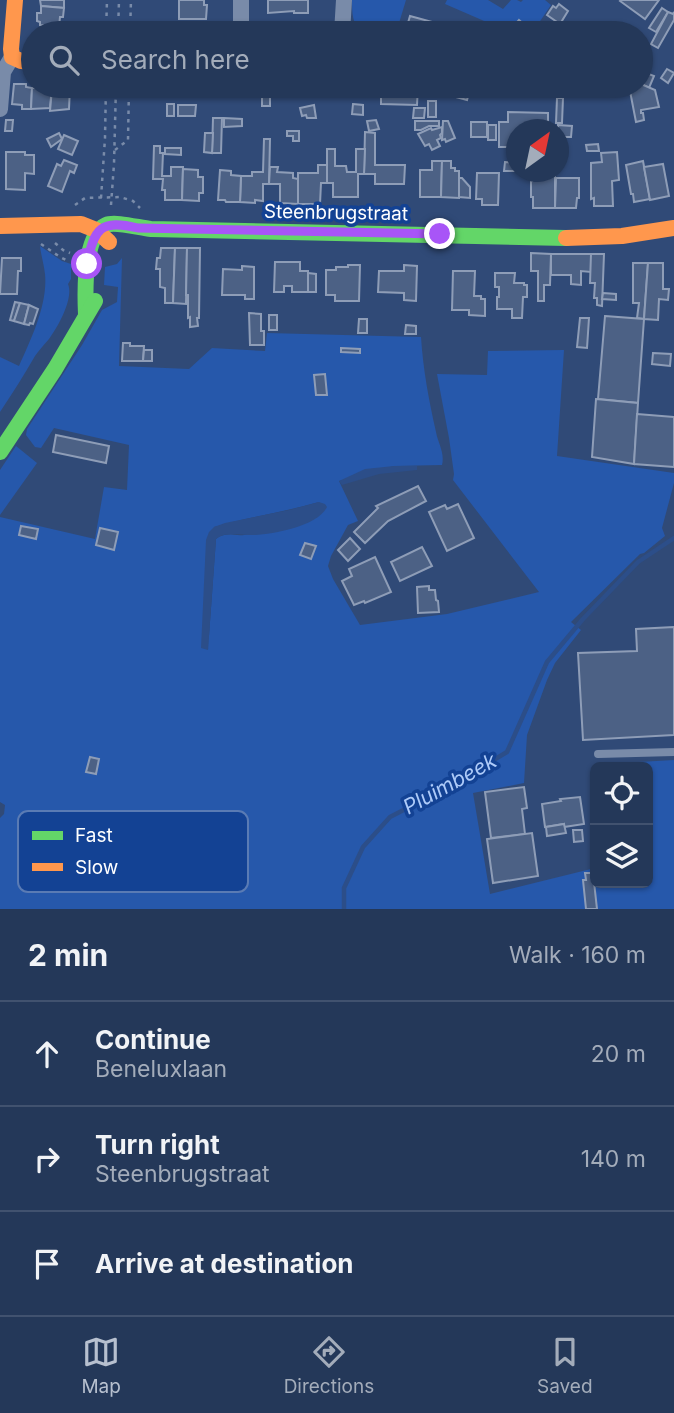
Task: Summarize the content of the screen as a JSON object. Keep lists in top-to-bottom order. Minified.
{"streets":{"street":["Steenbrugstraat"]},"water":["Pluimbeek"],"legend":["Fast","Slow"],"north":"top right","page":{"search":"Search here","heading":["2 min","Walk · 160 m"],"list":[["Continue","Beneluxlaan","20 m"],["Turn right","Steenbrugstraat","140 m"],"Arrive at destination"],"nav":["Map","Directions","Saved"]}}
